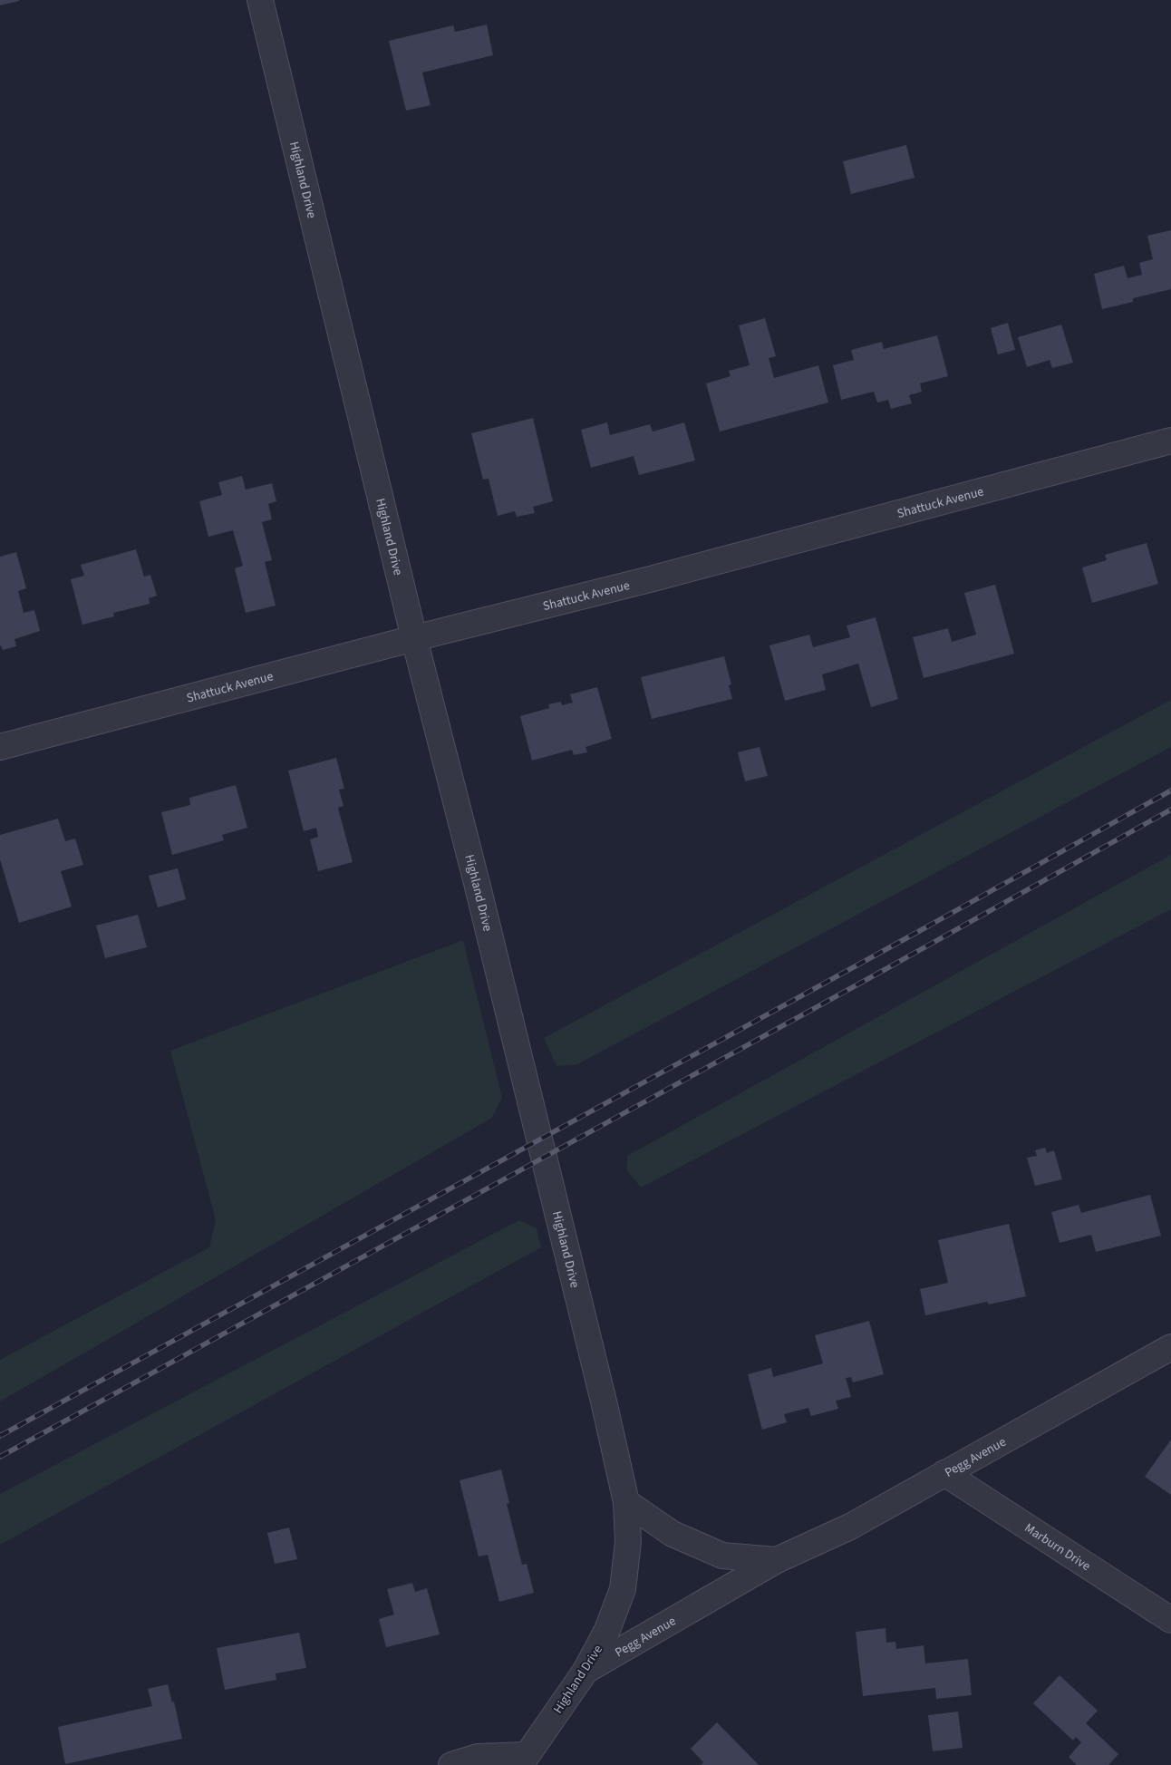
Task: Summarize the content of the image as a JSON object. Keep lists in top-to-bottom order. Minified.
{"streets":{"street":["Highland Drive","Shattuck Avenue","Pegg Avenue","Marburn Drive"]},"crossings":[["Highland Drive","Shattuck Avenue"],["Highland Drive","Pegg Avenue"],["Pegg Avenue","Marburn Drive"]]}
